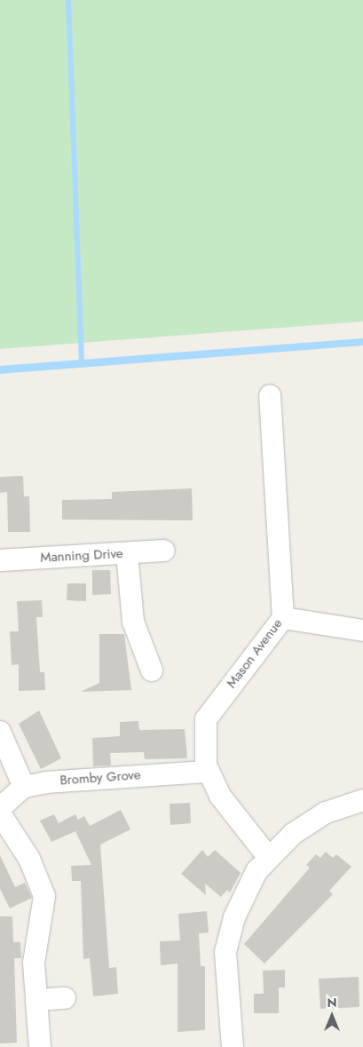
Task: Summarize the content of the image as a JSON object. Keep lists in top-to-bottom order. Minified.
{"streets":{"street":["Manning Drive","Mason Avenue","Bromby Grove"]},"crossings":[["Mason Avenue","Bromby Grove"]],"north":"top"}
